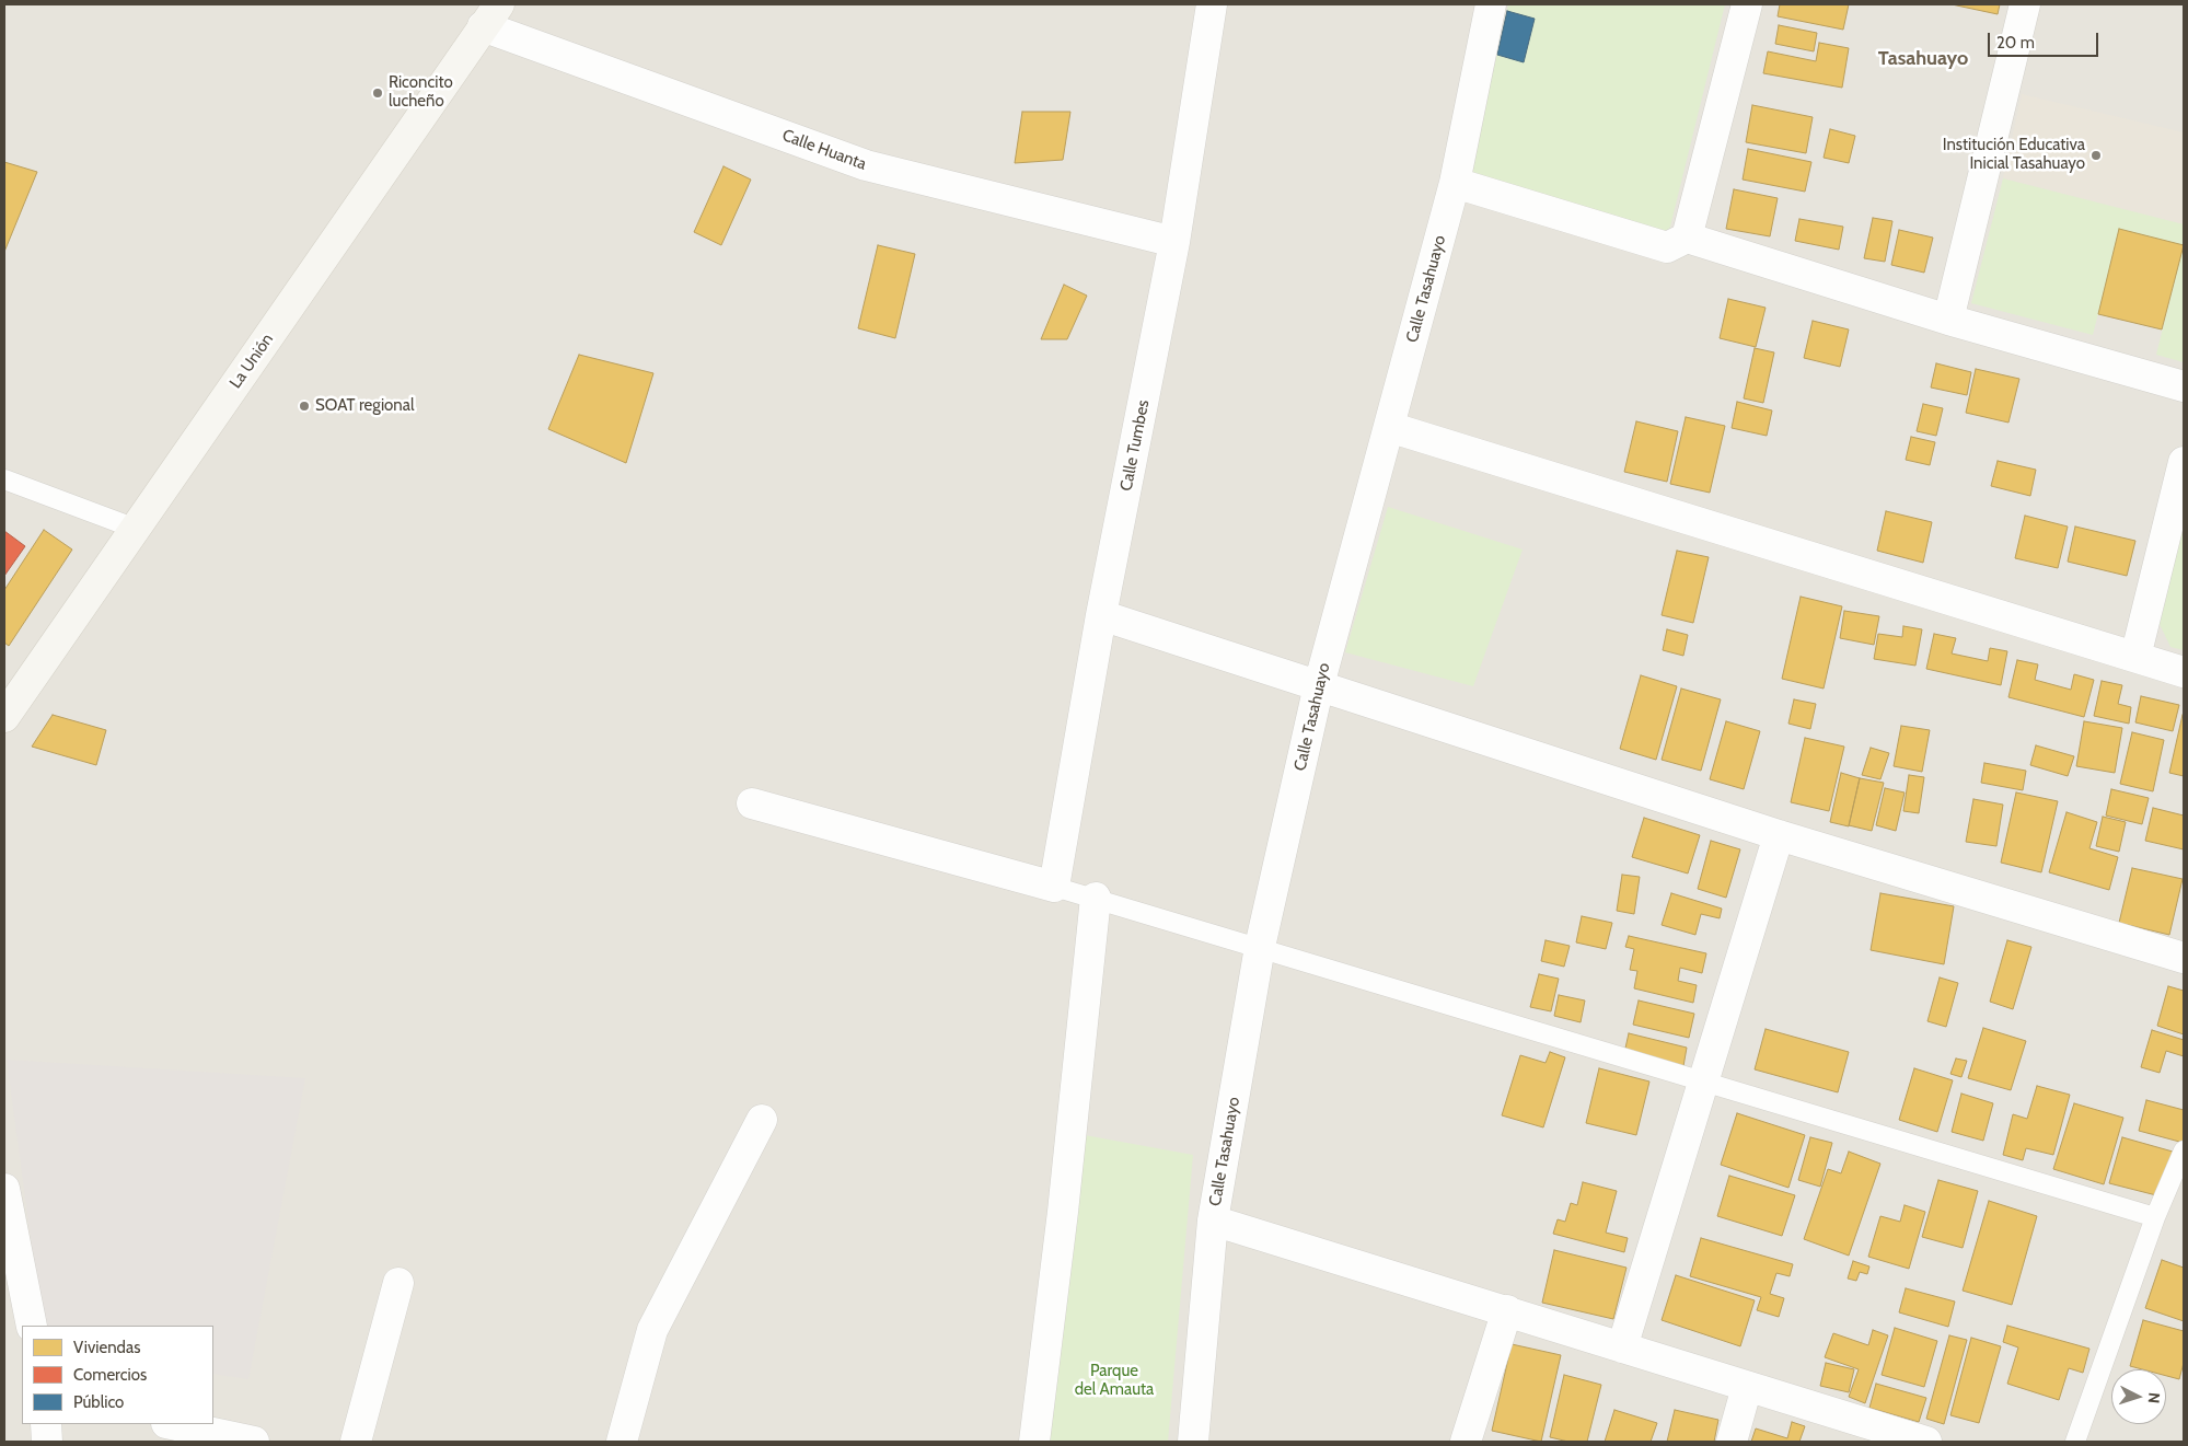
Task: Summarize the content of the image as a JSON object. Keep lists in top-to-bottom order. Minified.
{"streets":{"main road":["La Unión"],"street":["Calle Huanta","Calle Tasahuayo","Calle Tumbes"]},"crossings":[["Calle Huanta","La Unión"],["Calle Huanta","Calle Tumbes"]],"districts":["Tasahuayo"],"parks":["Parque del Amauta"],"places":["Riconcito lucheño","Institución Educativa Inicial Tasahuayo","SOAT regional"],"legend":["Viviendas","Comercios","Público"],"scale_bar":"20 m","north":"right"}
